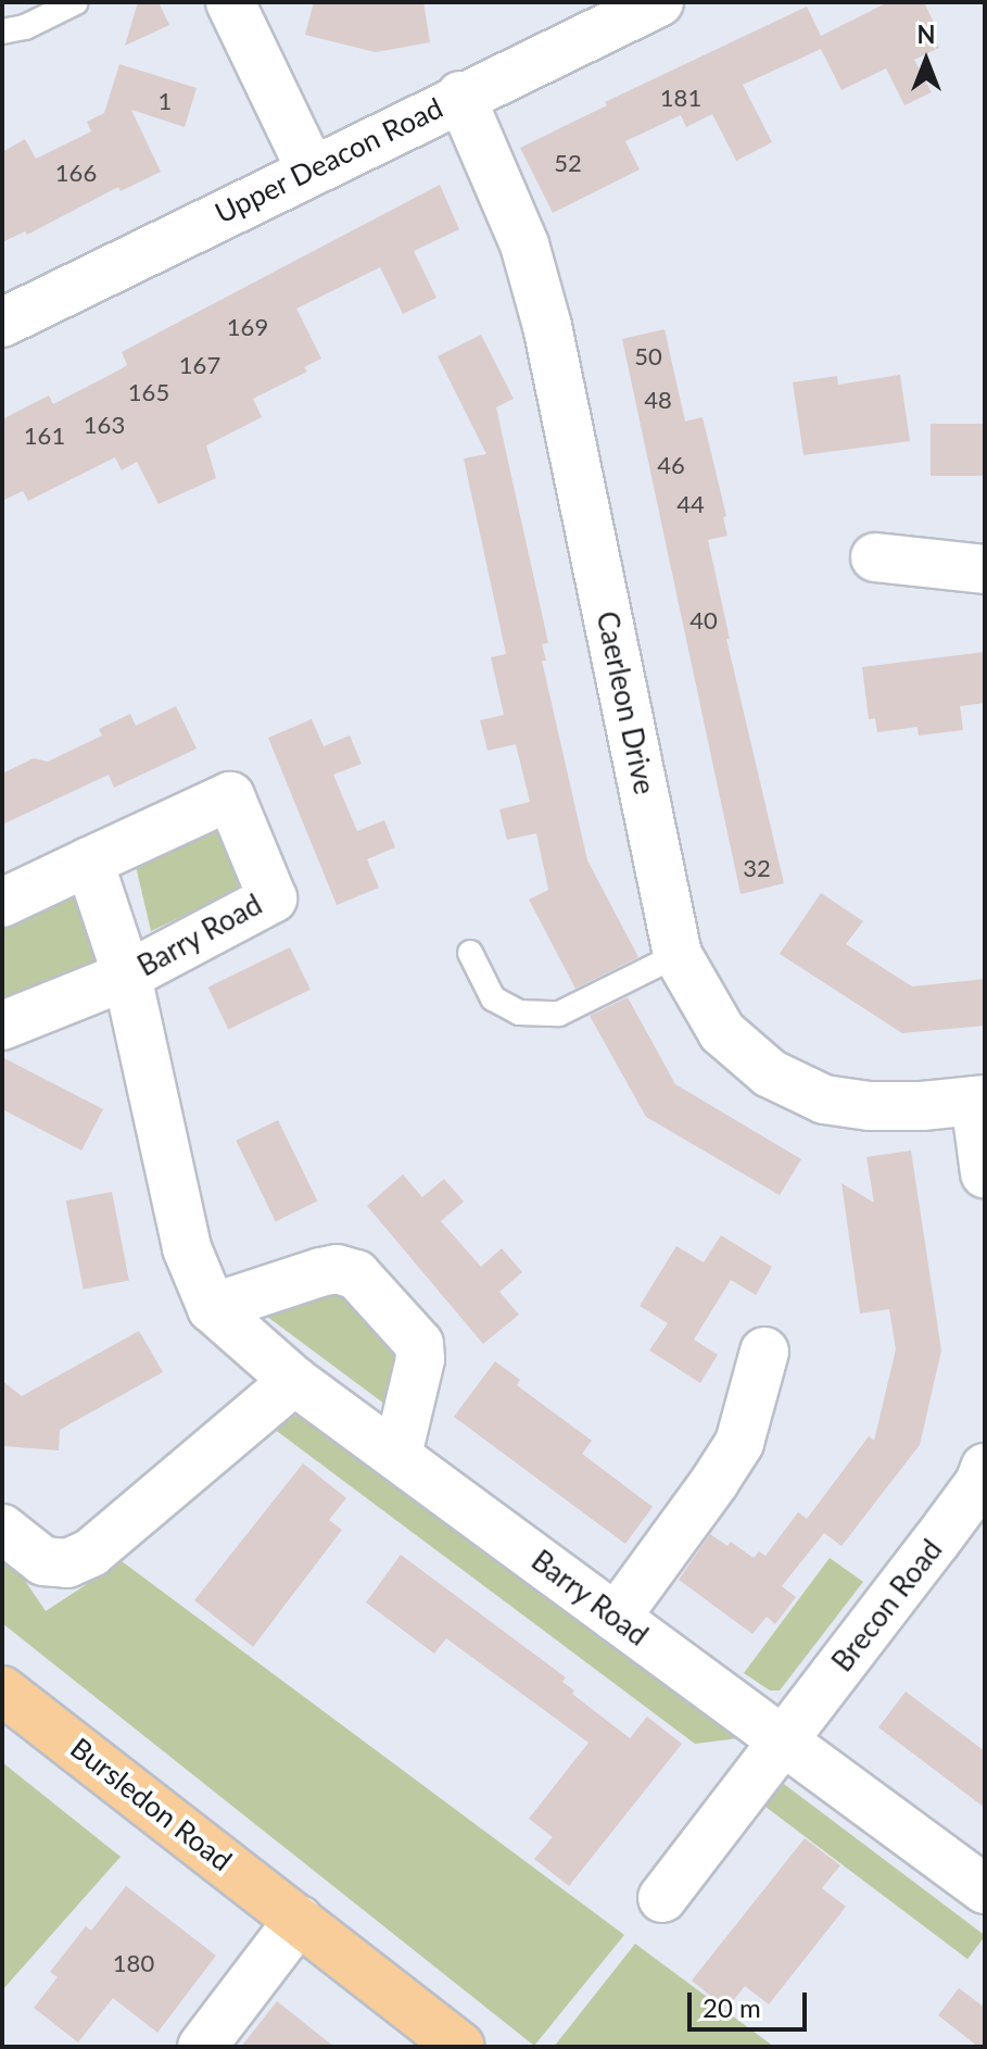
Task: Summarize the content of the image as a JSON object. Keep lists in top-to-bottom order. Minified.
{"streets":{"main road":["Bursledon Road"],"street":["Upper Deacon Road","Caerleon Drive","Barry Road","Brecon Road"]},"crossings":[["Upper Deacon Road","Caerleon Drive"],["Barry Road","Brecon Road"]],"house_numbers":["181","1","52","166","169","50","167","165","48","163","161","46","44","40","32","180"],"scale_bar":"20 m","north":"top"}
